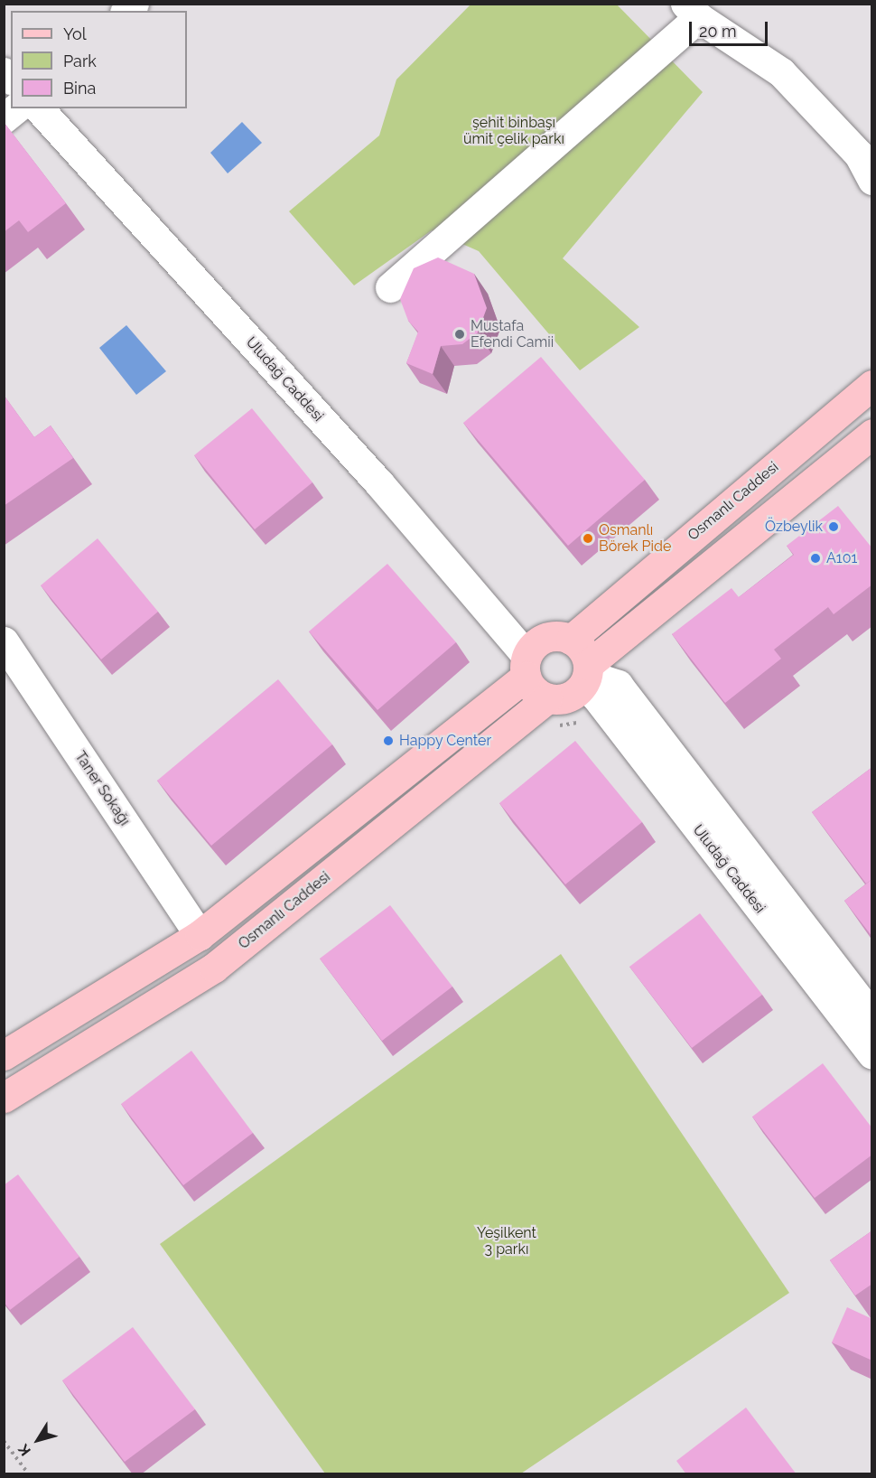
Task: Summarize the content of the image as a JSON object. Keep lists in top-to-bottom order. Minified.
{"streets":{"main road":["Osmanlı Caddesi"],"street":["Uludağ Caddesi","Taner Sokağı"]},"crossings":[["Uludağ Caddesi","Osmanlı Caddesi"]],"parks":["şehit binbaşı ümit çelik parkı","Yeşilkent 3 parkı"],"places":["Mustafa Efendi Camii","Özbeylik","Osmanlı Börek Pide","A101","Happy Center"],"legend":["Yol","Park","Bina"],"scale_bar":"20 m","north":"bottom left"}
